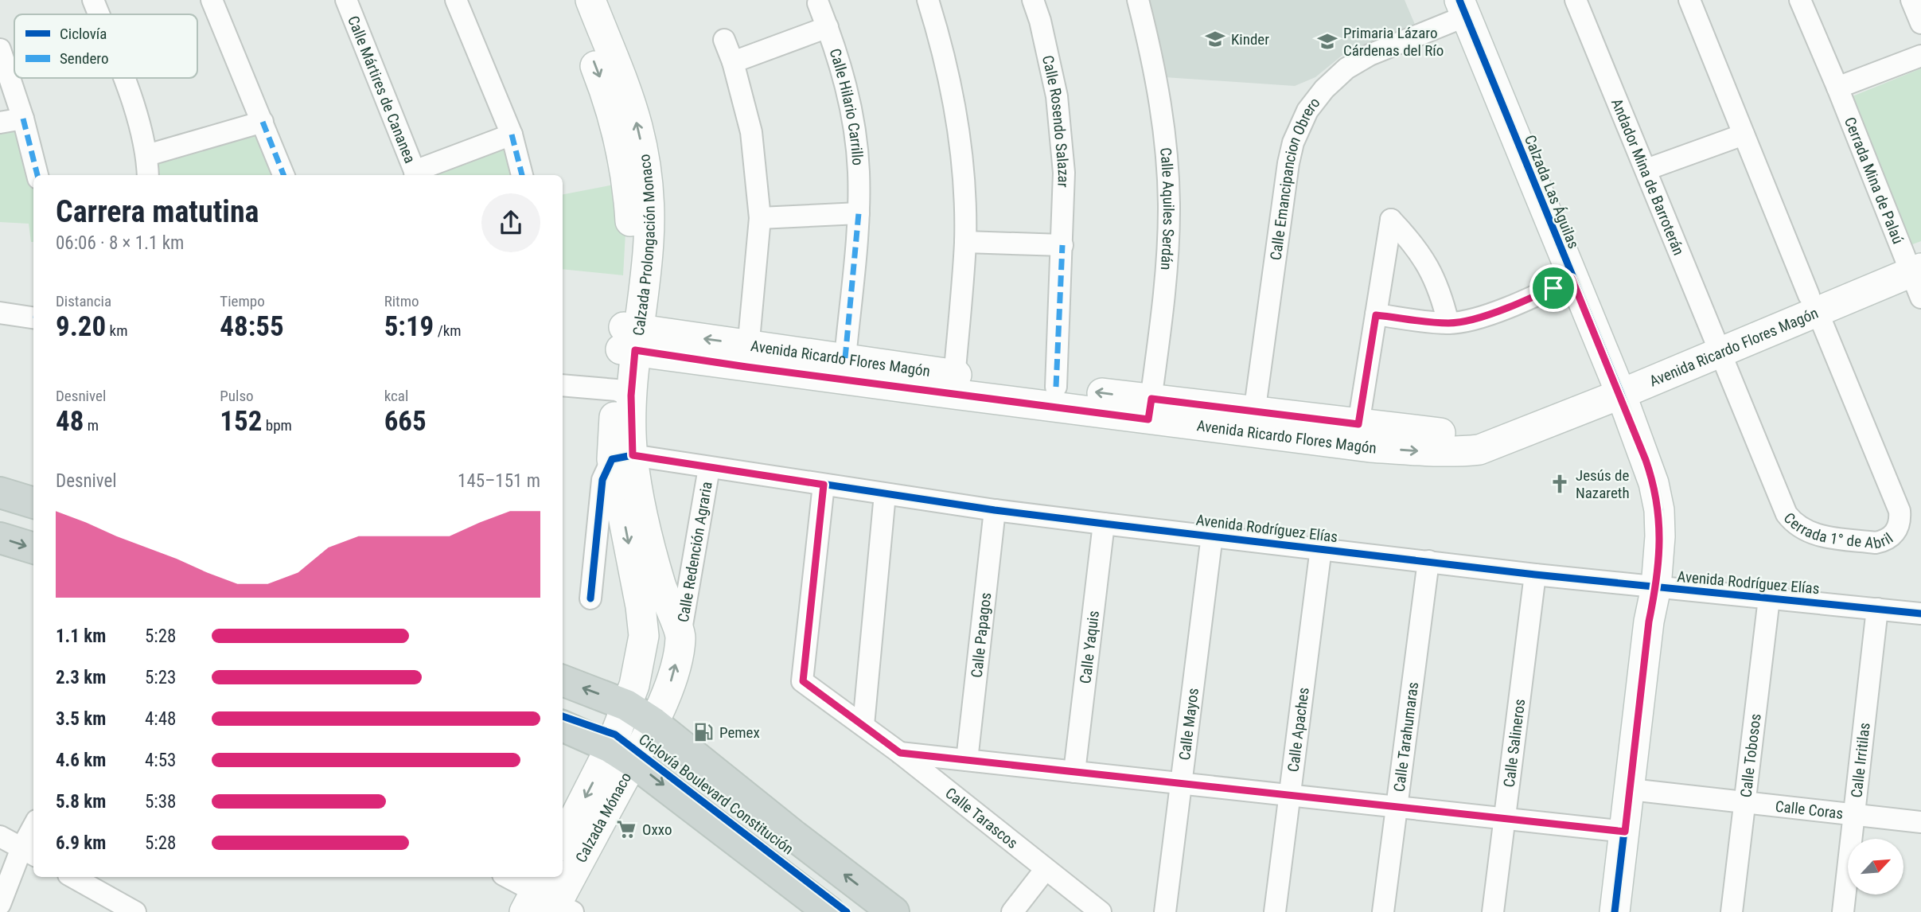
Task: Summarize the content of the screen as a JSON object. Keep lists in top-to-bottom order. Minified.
{"streets":{"street":["Calle Mártires de Cananea","Calle Hilario Carrillo","Calle Rosendo Salazar","Andador Mina de Barroterán","Cerrada Mina de Palaú","Calle Emancipancion Obrero","Calzada Las Águilas","Calle Aquiles Serdán","Calzada Prolongación Monaco","Avenida Ricardo Flores Magón","Cerrada 1° de Abril","Avenida Rodríguez Elías","Calle Redención Agraria","Calle Papagos","Calle Yaquis","Calle Mayos","Calle Apaches","Calle Tarahumaras","Calle Salineros","Calle Tobosos","Calle Irritilas","Calle Coras","Calzada Mónaco","Calle Tarascos"],"cycle path":["Ciclovía Boulevard Constitución"]},"crossings":[["Calle Hilario Carrillo","Avenida Ricardo Flores Magón"],["Calle Rosendo Salazar","Avenida Ricardo Flores Magón"],["Andador Mina de Barroterán","Avenida Ricardo Flores Magón"],["Andador Mina de Barroterán","Cerrada 1° de Abril"],["Cerrada Mina de Palaú","Avenida Ricardo Flores Magón"],["Calle Emancipancion Obrero","Calzada Las Águilas"],["Calle Emancipancion Obrero","Avenida Ricardo Flores Magón"],["Calzada Las Águilas","Avenida Ricardo Flores Magón"],["Calzada Las Águilas","Avenida Rodríguez Elías"],["Calzada Las Águilas","Calle Coras"],["Calle Aquiles Serdán","Avenida Ricardo Flores Magón"],["Calzada Prolongación Monaco","Avenida Ricardo Flores Magón"],["Calzada Prolongación Monaco","Avenida Rodríguez Elías"],["Calzada Prolongación Monaco","Calle Redención Agraria"],["Calzada Prolongación Monaco","Calzada Mónaco"],["Avenida Ricardo Flores Magón","Cerrada 1° de Abril"],["Avenida Rodríguez Elías","Calle Redención Agraria"],["Avenida Rodríguez Elías","Calle Papagos"],["Avenida Rodríguez Elías","Calle Yaquis"],["Avenida Rodríguez Elías","Calle Mayos"],["Avenida Rodríguez Elías","Calle Apaches"],["Avenida Rodríguez Elías","Calle Tarahumaras"],["Avenida Rodríguez Elías","Calle Salineros"],["Avenida Rodríguez Elías","Calle Tobosos"],["Avenida Rodríguez Elías","Calle Irritilas"],["Avenida Rodríguez Elías","Calle Tarascos"],["Calle Tobosos","Calle Coras"],["Calle Irritilas","Calle Coras"]],"places":{"school or university":["Kinder","Primaria Lázaro Cárdenas del Río"],"church":["Jesús de Nazareth"],"fuel station":["Pemex"],"supermarket":["Oxxo"]},"legend":["Ciclovía","Sendero"],"north":"top right","page":{"heading":["Carrera matutina","06:06 · 8 × 1.1 km"],"stats":[["Distancia","9.20 km"],["Tiempo","48:55"],["Ritmo","5:19 /km"],["Desnivel","48 m"],["Pulso","152 bpm"],["kcal","665"]],"chart":["Desnivel","145–151 m"],"list":[{"name":"1.1 km","note":"5:28"},{"name":"2.3 km","note":"5:23"},{"name":"3.5 km","note":"4:48"},{"name":"4.6 km","note":"4:53"},{"name":"5.8 km","note":"5:38"},{"name":"6.9 km","note":"5:28"}]}}
